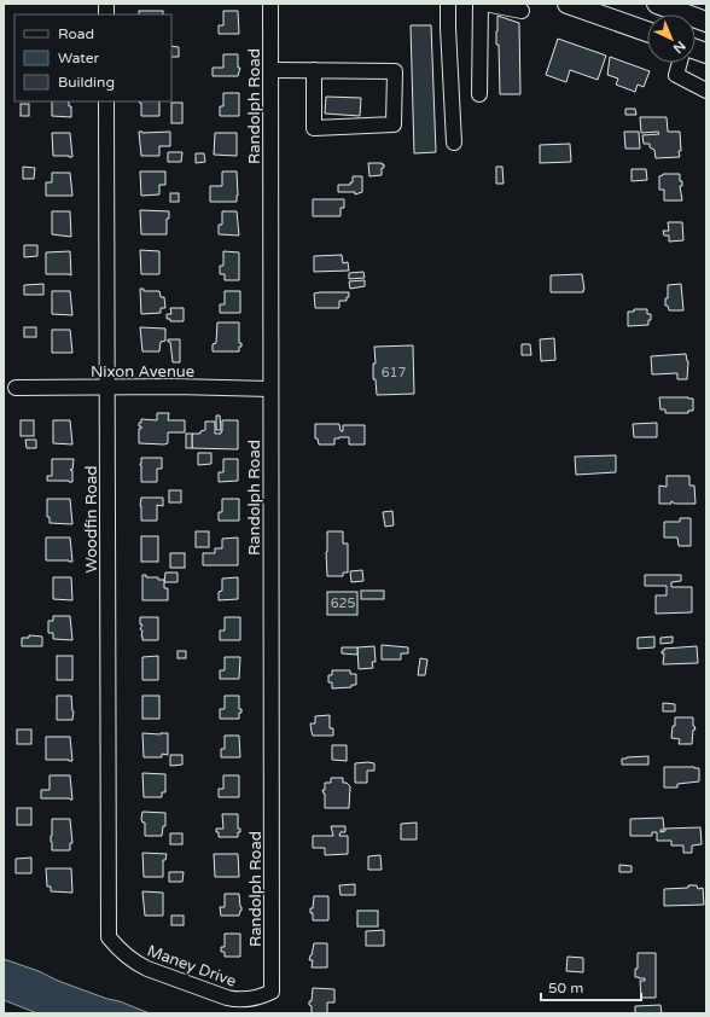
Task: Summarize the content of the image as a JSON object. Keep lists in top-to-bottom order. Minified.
{"streets":{"street":["Randolph Road","Nixon Avenue","Woodfin Road","Maney Drive"]},"crossings":[["Randolph Road","Nixon Avenue"],["Randolph Road","Maney Drive"],["Nixon Avenue","Woodfin Road"],["Woodfin Road","Maney Drive"]],"house_numbers":["617","625"],"legend":["Road","Water","Building"],"scale_bar":"50 m","north":"bottom right"}
